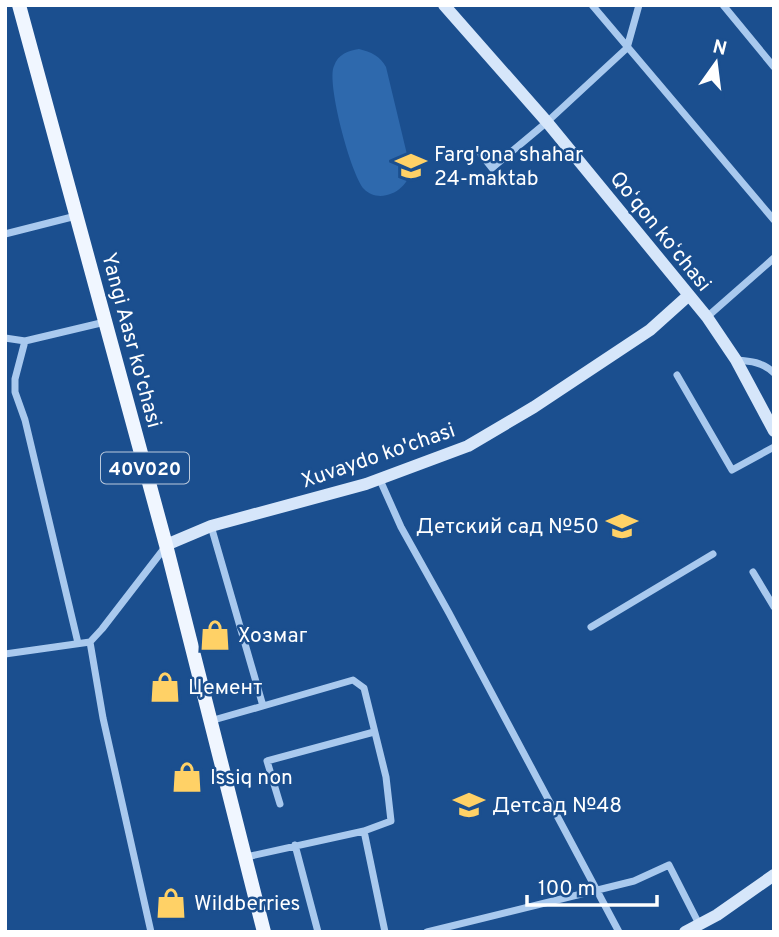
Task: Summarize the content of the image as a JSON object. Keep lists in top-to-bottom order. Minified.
{"streets":{"main road":["Yangi Aasr ko'chasi","40V020"],"street":["Qoʻqon koʻchasi","Xuvaydo ko'chasi"]},"crossings":[["Qoʻqon koʻchasi","Xuvaydo ko'chasi"],["Yangi Aasr ko'chasi","Xuvaydo ko'chasi"]],"places":{"school or university":["Farg'ona shahar 24-maktab","Детский сад №50","Детсад №48"],"shop":["Хозмаг","Цемент","Issiq non","Wildberries"]},"scale_bar":"100 m","north":"top"}
